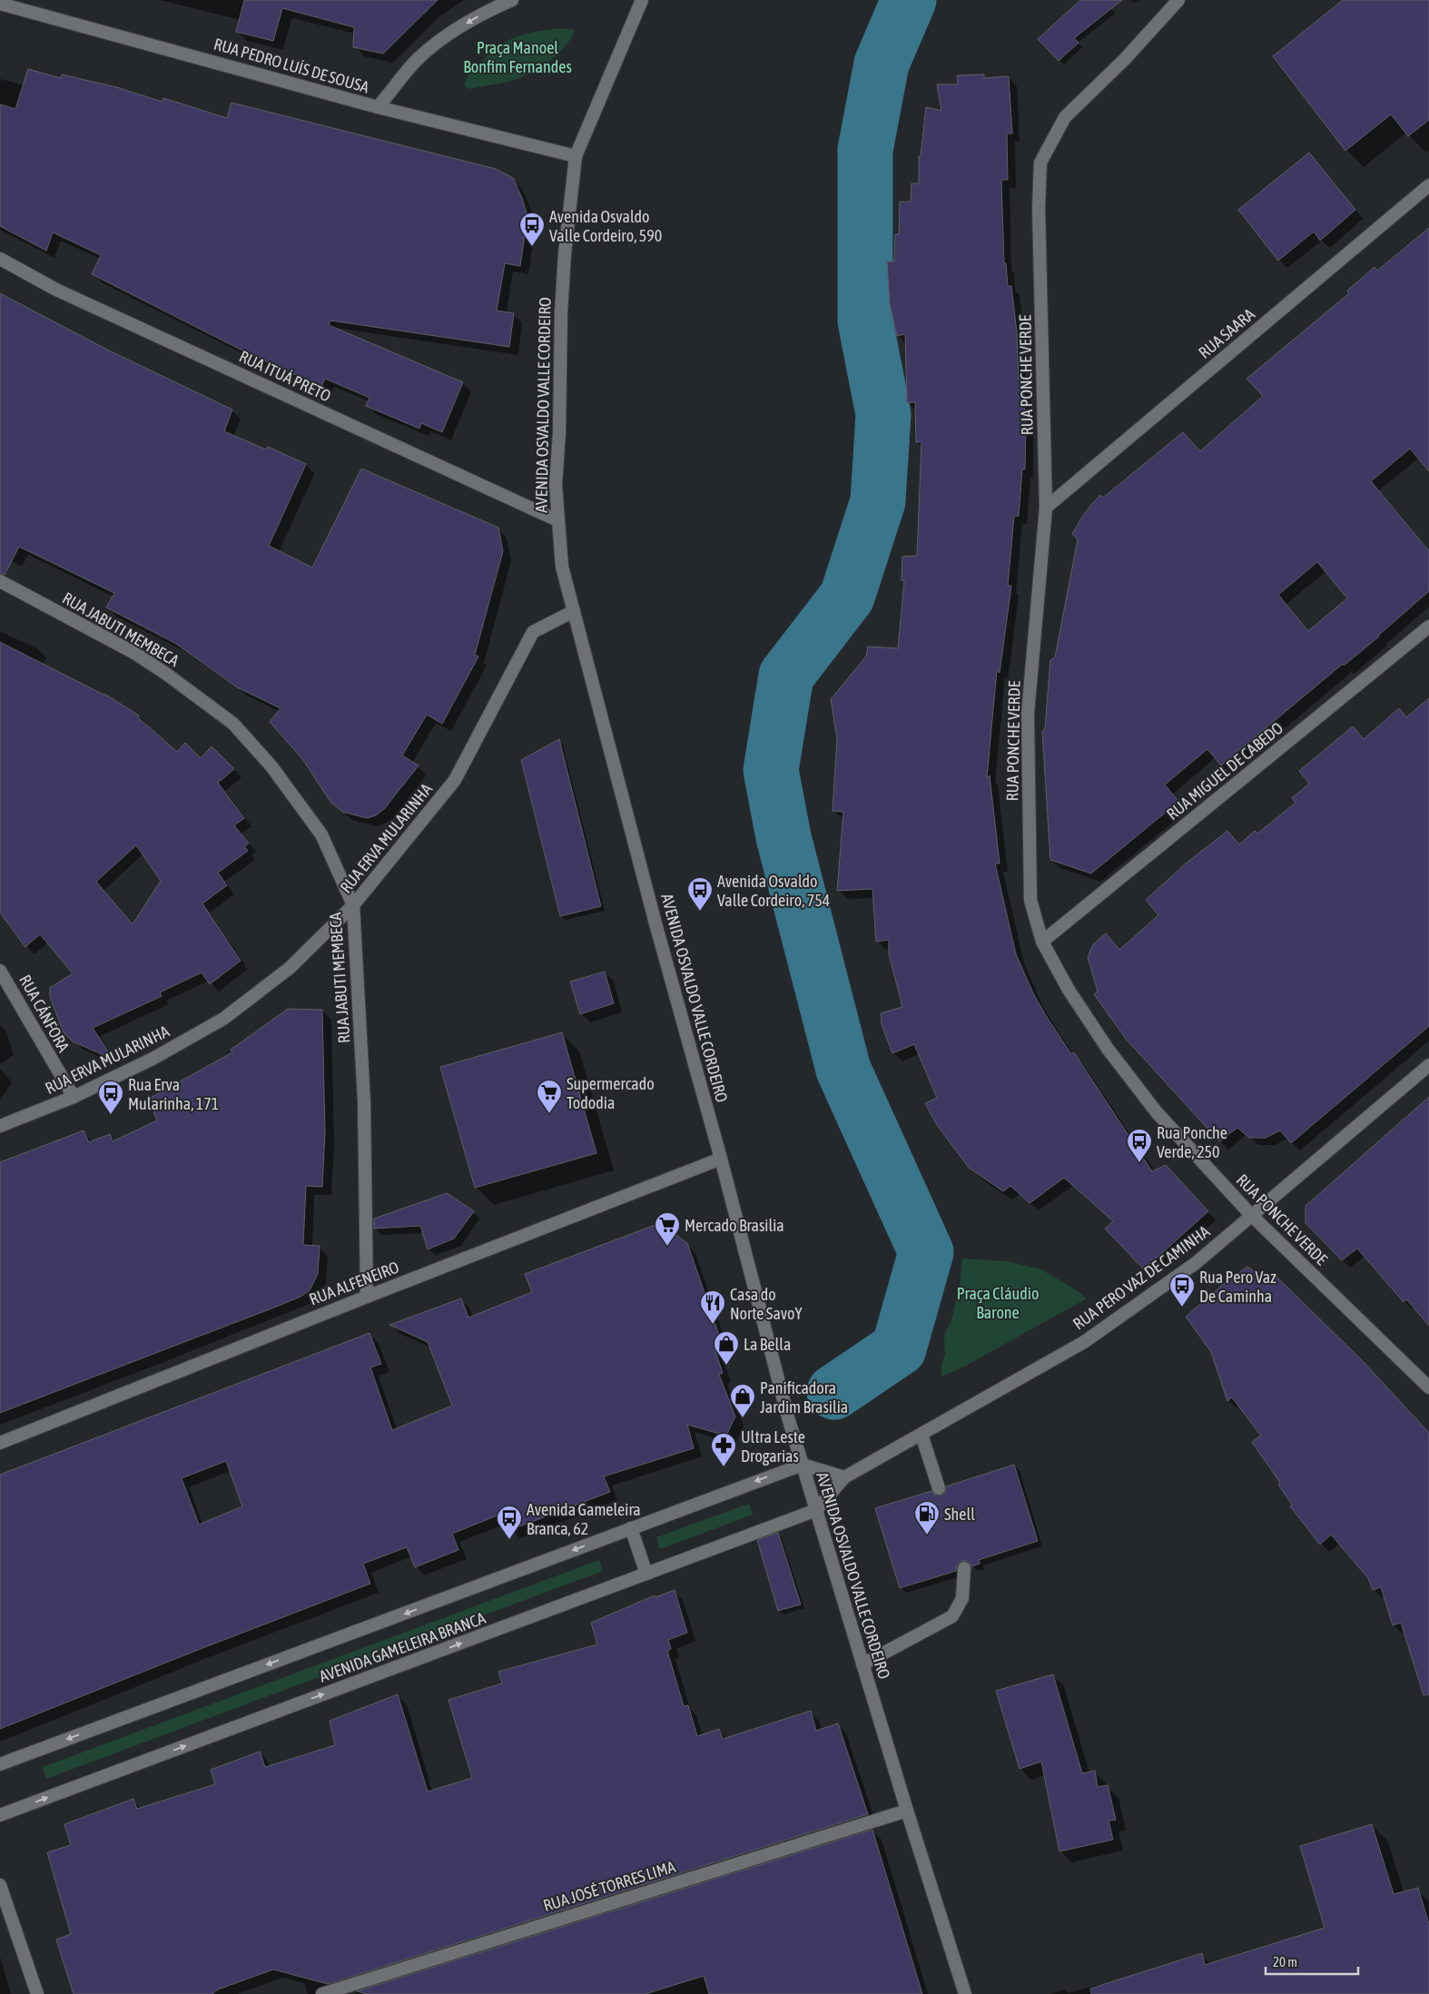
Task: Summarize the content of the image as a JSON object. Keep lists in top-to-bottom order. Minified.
{"streets":{"street":["RUA PEDRO LUÍS DE SOUSA","RUA SAARA","RUA PONCHE VERDE","RUA ITUÁ PRETO","AVENIDA OSVALDO VALLE CORDEIRO","RUA JABUTI MEMBECA","RUA MIGUEL DE CABEDO","RUA ERVA MULARINHA","RUA CÁNFORA","RUA PERO VAZ DE CAMINHA","RUA ALFENEIRO","AVENIDA GAMELEIRA BRANCA","RUA JOSÉ TORRES LIMA"]},"crossings":[["RUA PEDRO LUÍS DE SOUSA","AVENIDA OSVALDO VALLE CORDEIRO"],["RUA SAARA","RUA PONCHE VERDE"],["RUA PONCHE VERDE","RUA MIGUEL DE CABEDO"],["RUA PONCHE VERDE","RUA PERO VAZ DE CAMINHA"],["RUA ITUÁ PRETO","AVENIDA OSVALDO VALLE CORDEIRO"],["AVENIDA OSVALDO VALLE CORDEIRO","RUA ERVA MULARINHA"],["AVENIDA OSVALDO VALLE CORDEIRO","RUA PERO VAZ DE CAMINHA"],["AVENIDA OSVALDO VALLE CORDEIRO","RUA ALFENEIRO"],["AVENIDA OSVALDO VALLE CORDEIRO","AVENIDA GAMELEIRA BRANCA"],["AVENIDA OSVALDO VALLE CORDEIRO","RUA JOSÉ TORRES LIMA"],["RUA JABUTI MEMBECA","RUA ERVA MULARINHA"],["RUA JABUTI MEMBECA","RUA ALFENEIRO"],["RUA ERVA MULARINHA","RUA CÁNFORA"],["RUA PERO VAZ DE CAMINHA","AVENIDA GAMELEIRA BRANCA"]],"parks":["Praça Manoel Bonfim Fernandes","Praça Cláudio Barone"],"places":{"bus stop":["Avenida Osvaldo Valle Cordeiro, 590","Avenida Osvaldo Valle Cordeiro, 754","Rua Erva Mularinha, 171","Rua Ponche Verde, 250","Rua Pero Vaz De Caminha","Avenida Gameleira Branca, 62"],"supermarket":["Supermercado Tododia","Mercado Brasilia"],"restaurant":["Casa do Norte SavoY"],"shop":["La Bella","Panificadora Jardim Brasilia"],"pharmacy":["Ultra Leste Drogarias"],"fuel station":["Shell"]},"scale_bar":"20 m"}
